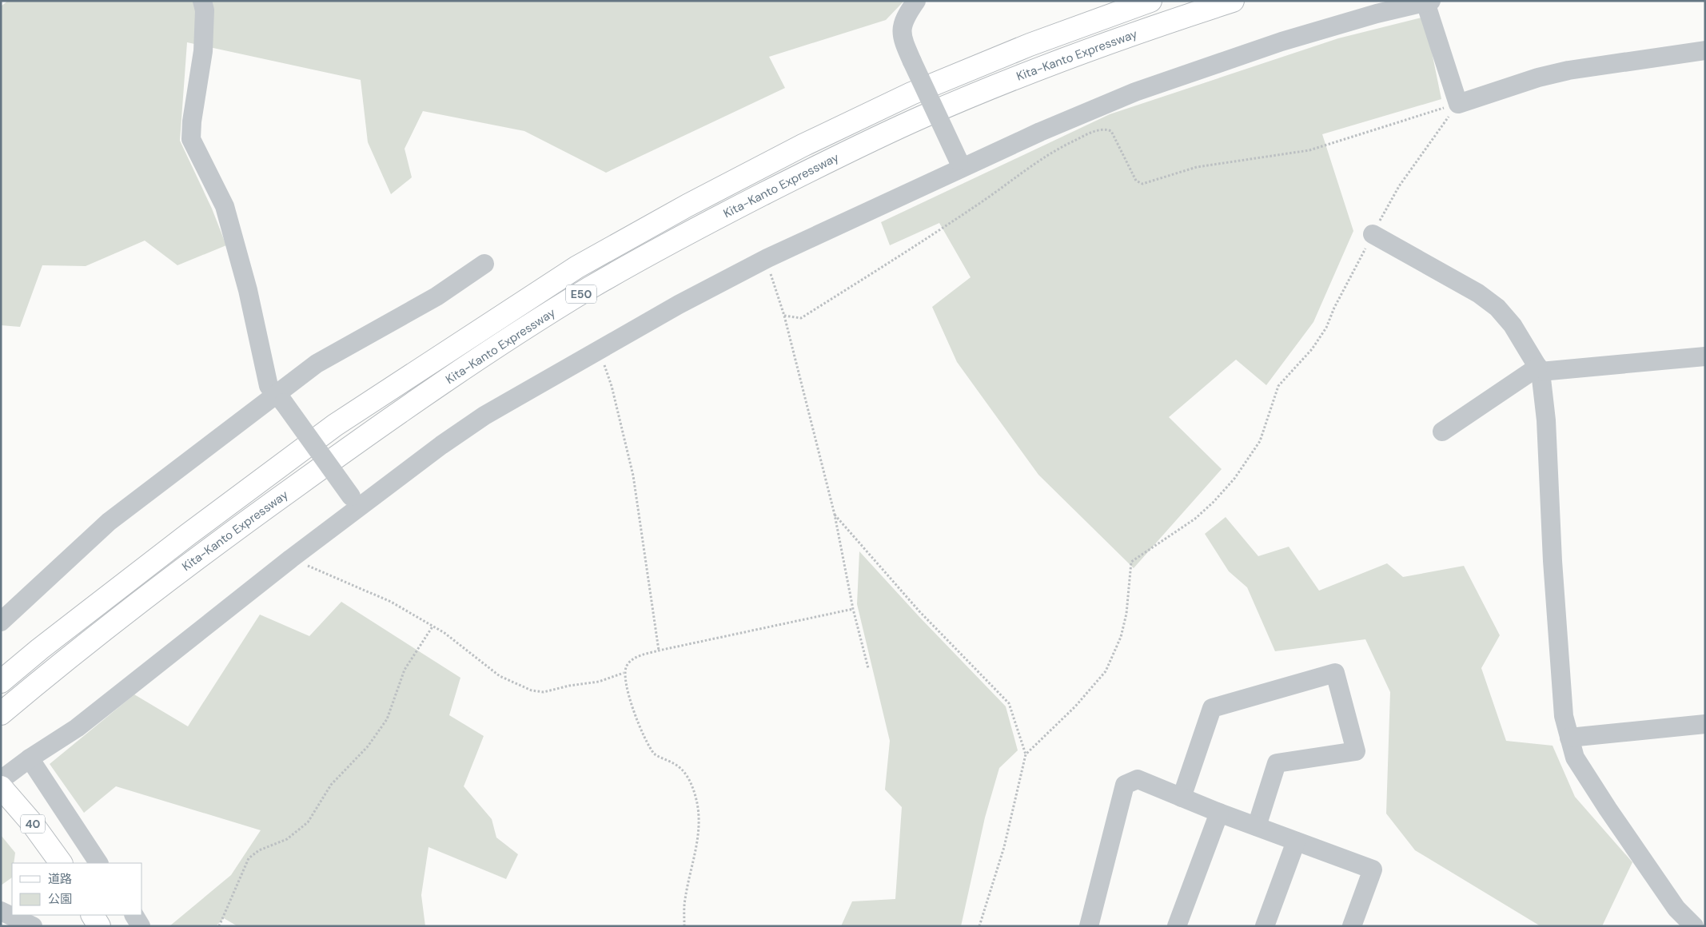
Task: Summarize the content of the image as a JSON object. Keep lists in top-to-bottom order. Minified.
{"streets":{"main road":["Kita-Kanto Expressway","E50","40"]},"legend":["道路","公園"]}
